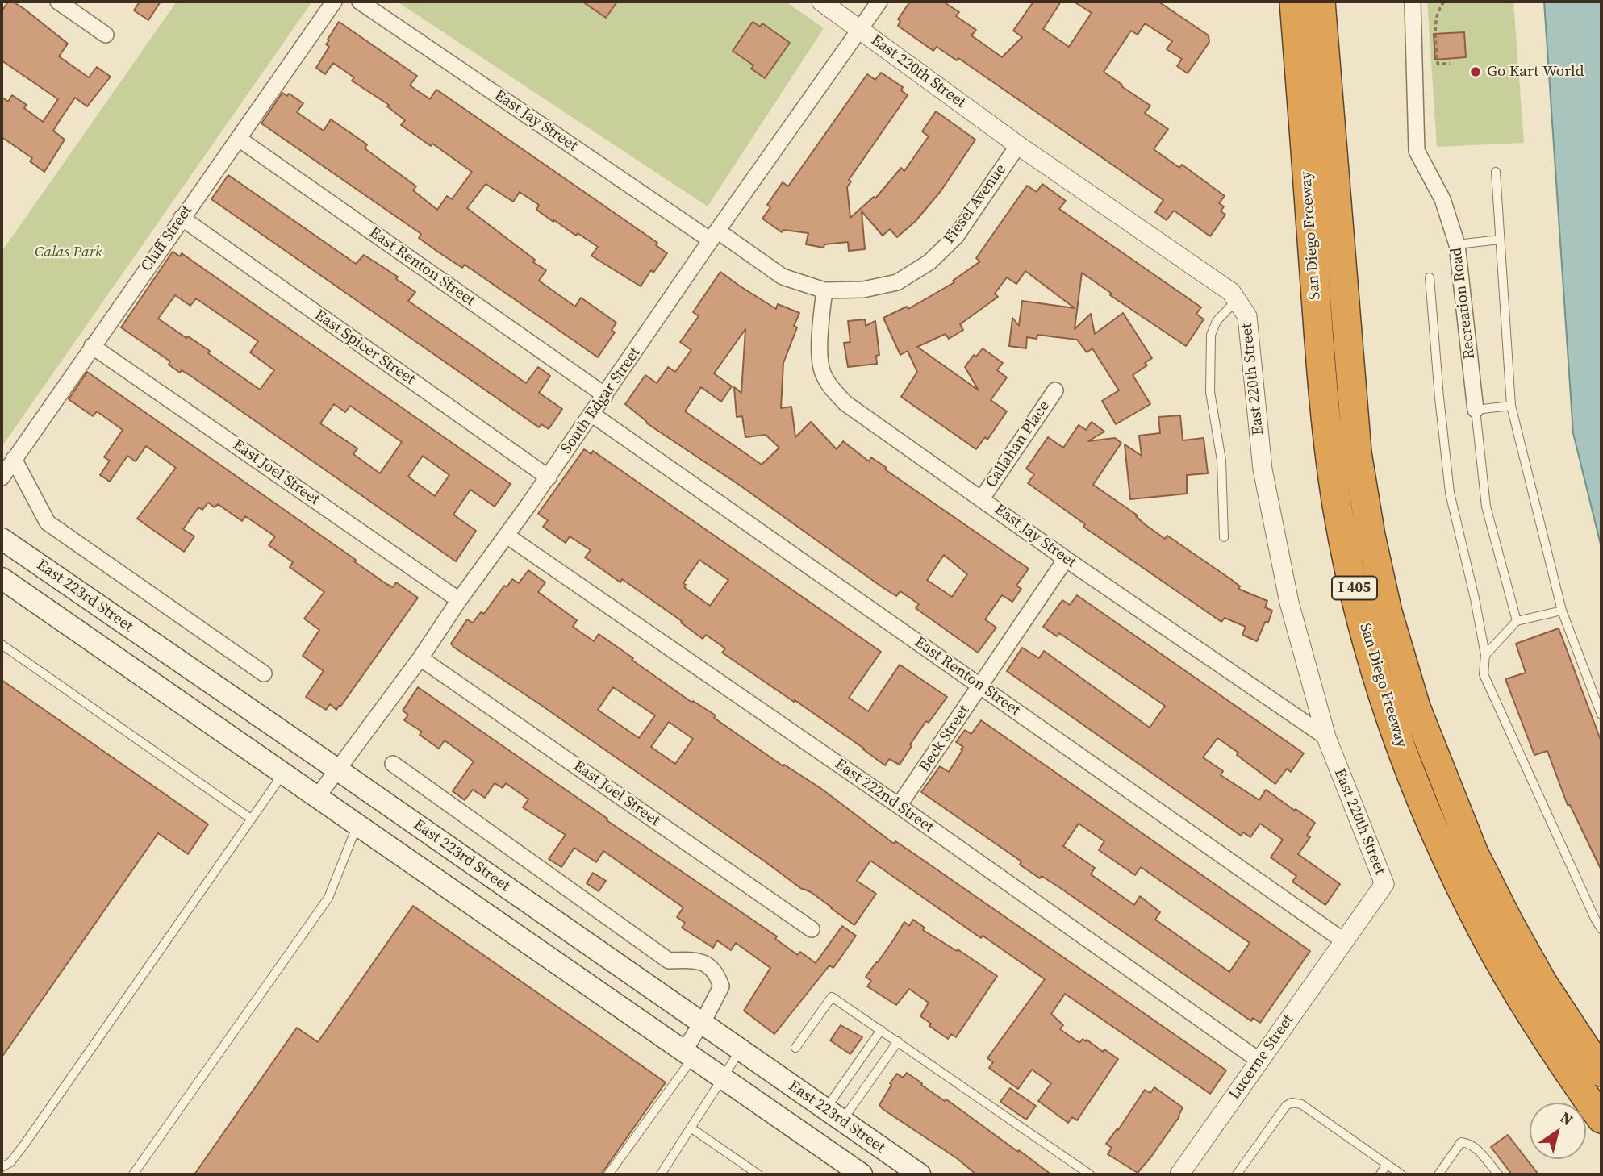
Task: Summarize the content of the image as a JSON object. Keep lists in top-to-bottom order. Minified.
{"streets":{"highway":["San Diego Freeway","I 405"],"main road":["East 223rd Street"],"street":["East 220th Street","East Jay Street","Fiesel Avenue","Cluff Street","East Renton Street","Recreation Road","East Spicer Street","South Edgar Street","Callahan Place","East Joel Street","Beck Street","East 222nd Street","Lucerne Street"]},"crossings":[["East 220th Street","East Jay Street"],["East 220th Street","Fiesel Avenue"],["East 220th Street","East Renton Street"],["East 220th Street","South Edgar Street"],["East 220th Street","Lucerne Street"],["East Jay Street","Fiesel Avenue"],["East Jay Street","South Edgar Street"],["East Jay Street","Callahan Place"],["East Jay Street","Beck Street"],["Fiesel Avenue","South Edgar Street"],["Cluff Street","East Renton Street"],["Cluff Street","East Spicer Street"],["Cluff Street","East Joel Street"],["East Renton Street","South Edgar Street"],["East Renton Street","Beck Street"],["East Renton Street","Lucerne Street"],["East Spicer Street","South Edgar Street"],["South Edgar Street","East Joel Street"],["South Edgar Street","East 223rd Street"],["South Edgar Street","East 222nd Street"],["Beck Street","East 222nd Street"],["East 222nd Street","Lucerne Street"]],"parks":["Calas Park"],"places":["Go Kart World"],"north":"top right"}
